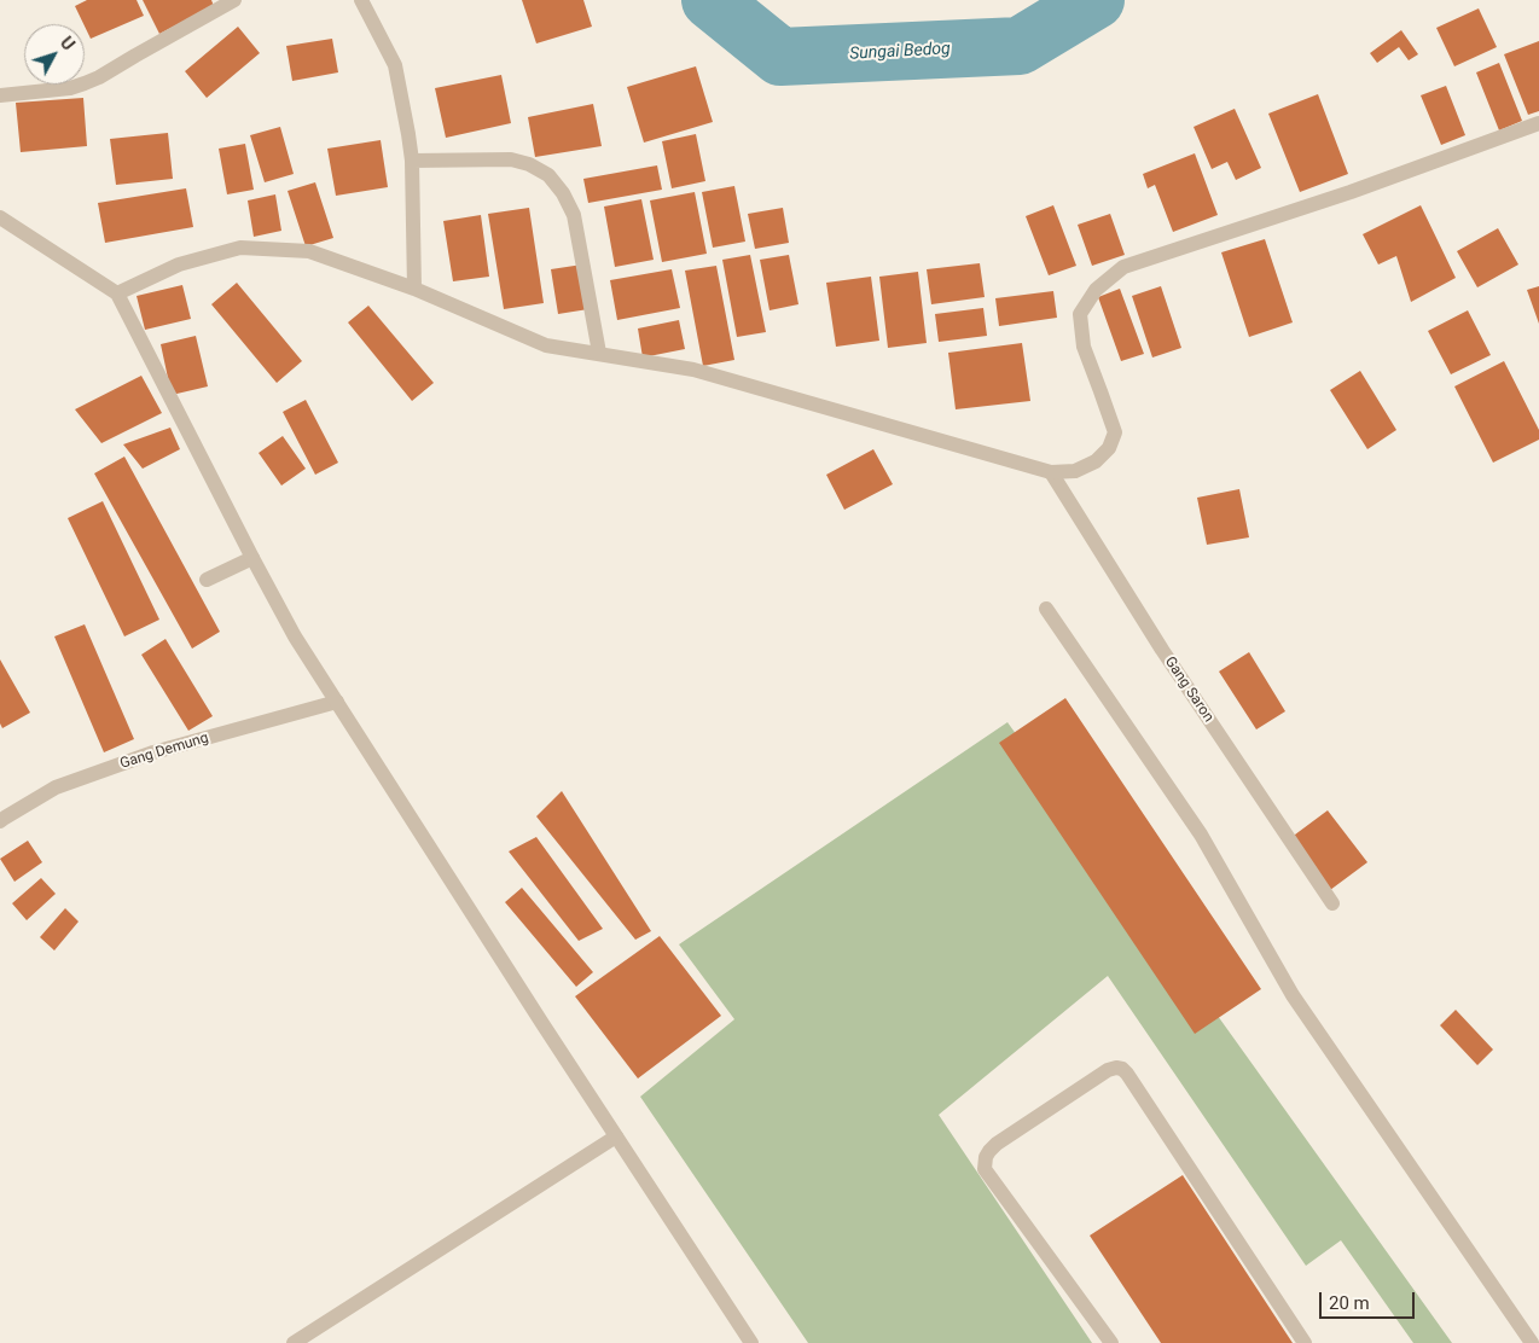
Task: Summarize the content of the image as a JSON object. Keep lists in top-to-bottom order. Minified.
{"streets":{"street":["Gang Saron","Gang Demung"]},"water":["Sungai Bedog"],"scale_bar":"20 m","north":"top right"}
